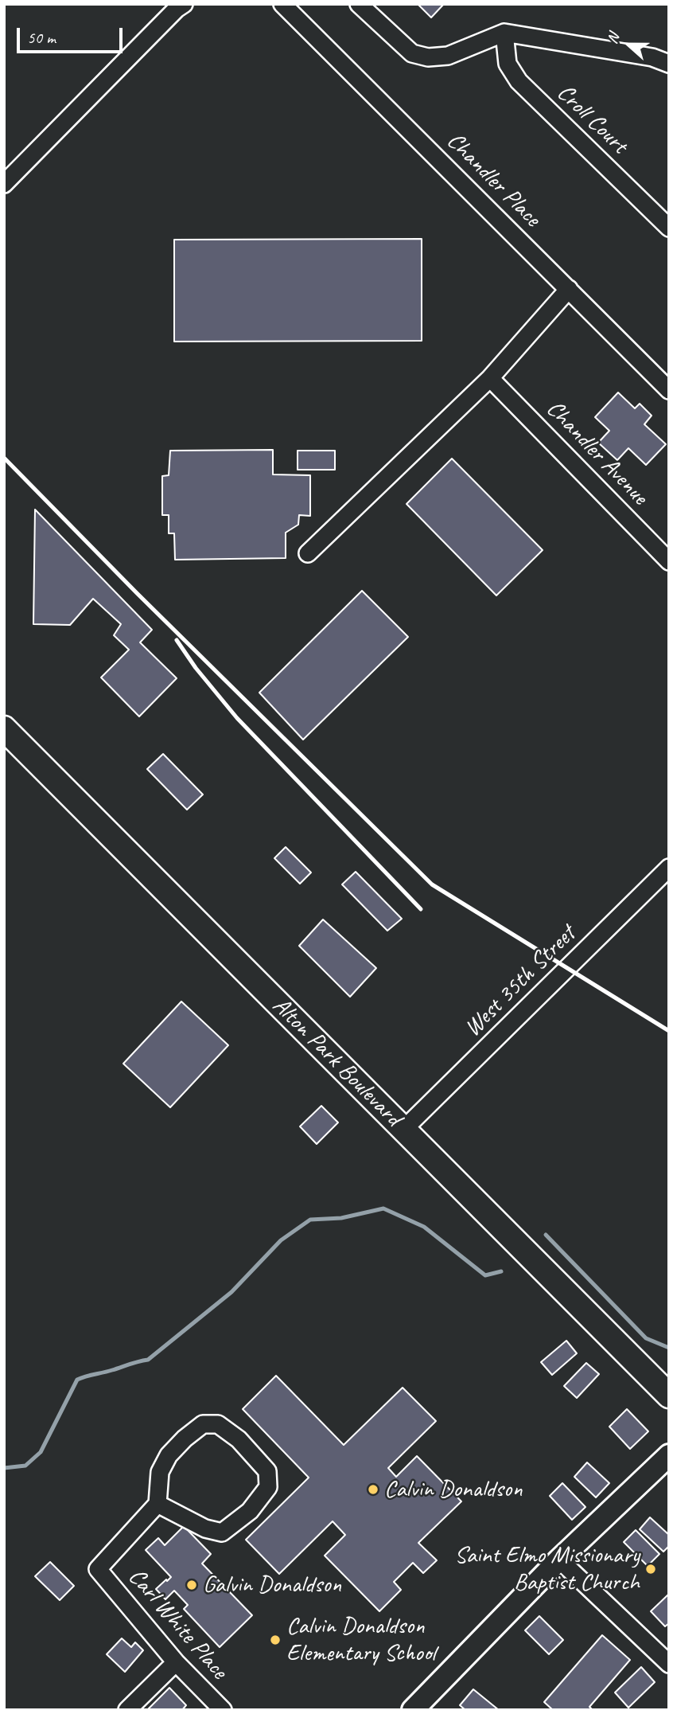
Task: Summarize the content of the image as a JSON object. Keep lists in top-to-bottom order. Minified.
{"streets":{"main road":["Alton Park Boulevard"],"street":["Croll Court","Chandler Place","Chandler Avenue","West 35th Street","Carl White Place"]},"crossings":[["West 35th Street","Alton Park Boulevard"]],"places":["Calvin Donaldson","Saint Elmo Missionary Baptist Church","Galvin Donaldson","Calvin Donaldson Elementary School"],"scale_bar":"50 m","north":"left"}
